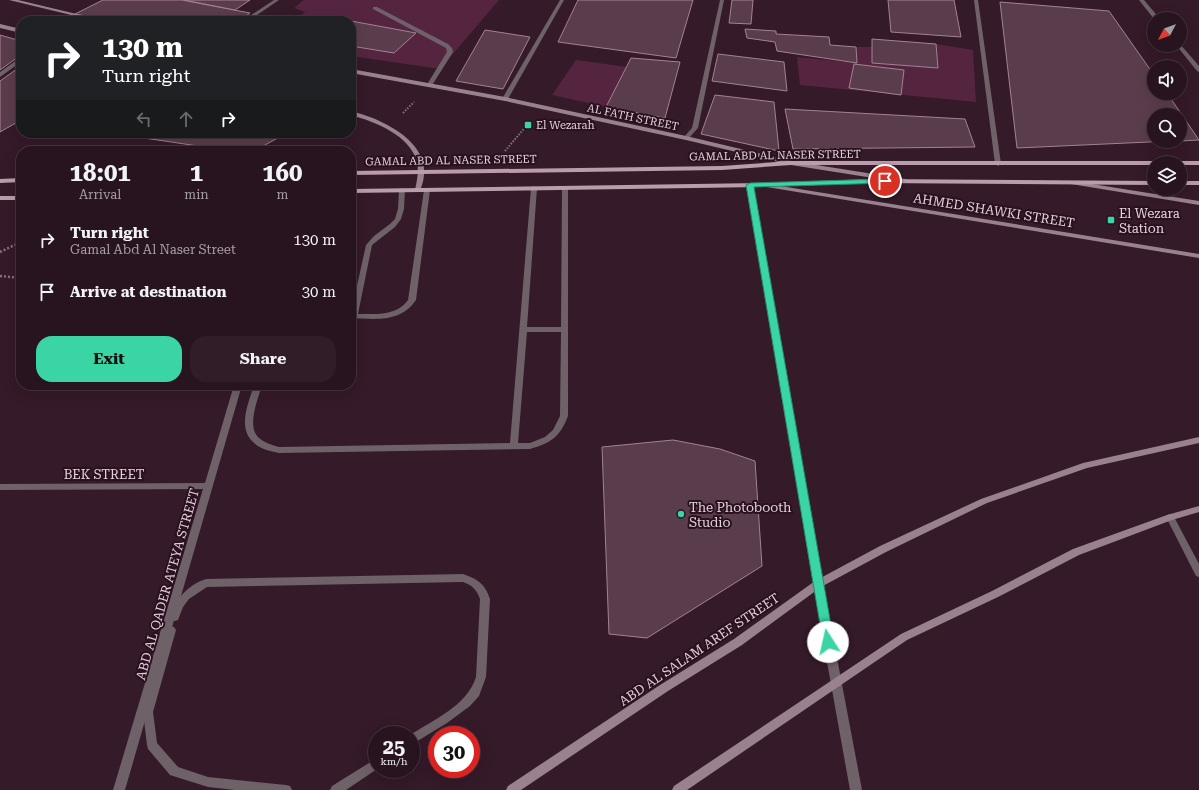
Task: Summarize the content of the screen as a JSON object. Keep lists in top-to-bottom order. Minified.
{"streets":{"main road":["GAMAL ABD AL NASER STREET"],"street":["AL FATH STREET","AHMED SHAWKI STREET","BEK STREET","ABD AL QADER ATEYA STREET","ABD AL SALAM AREF STREET"]},"crossings":[["AL FATH STREET","GAMAL ABD AL NASER STREET"],["BEK STREET","ABD AL QADER ATEYA STREET"]],"places":{"transit":["El Wezarah","El Wezara Station"],"other":["The Photobooth Studio"]},"north":"bottom left","page":{"turn":["130 m","Turn right"],"eta":["18:01","Arrival","1","min","160","m"],"list":[{"name":"Turn right","note":"Gamal Abd Al Naser Street","value":"130 m"},{"name":"Arrive at destination","value":"30 m"}],"buttons":["Exit","Share"],"speed":"25 km/h","limit":"30"}}
